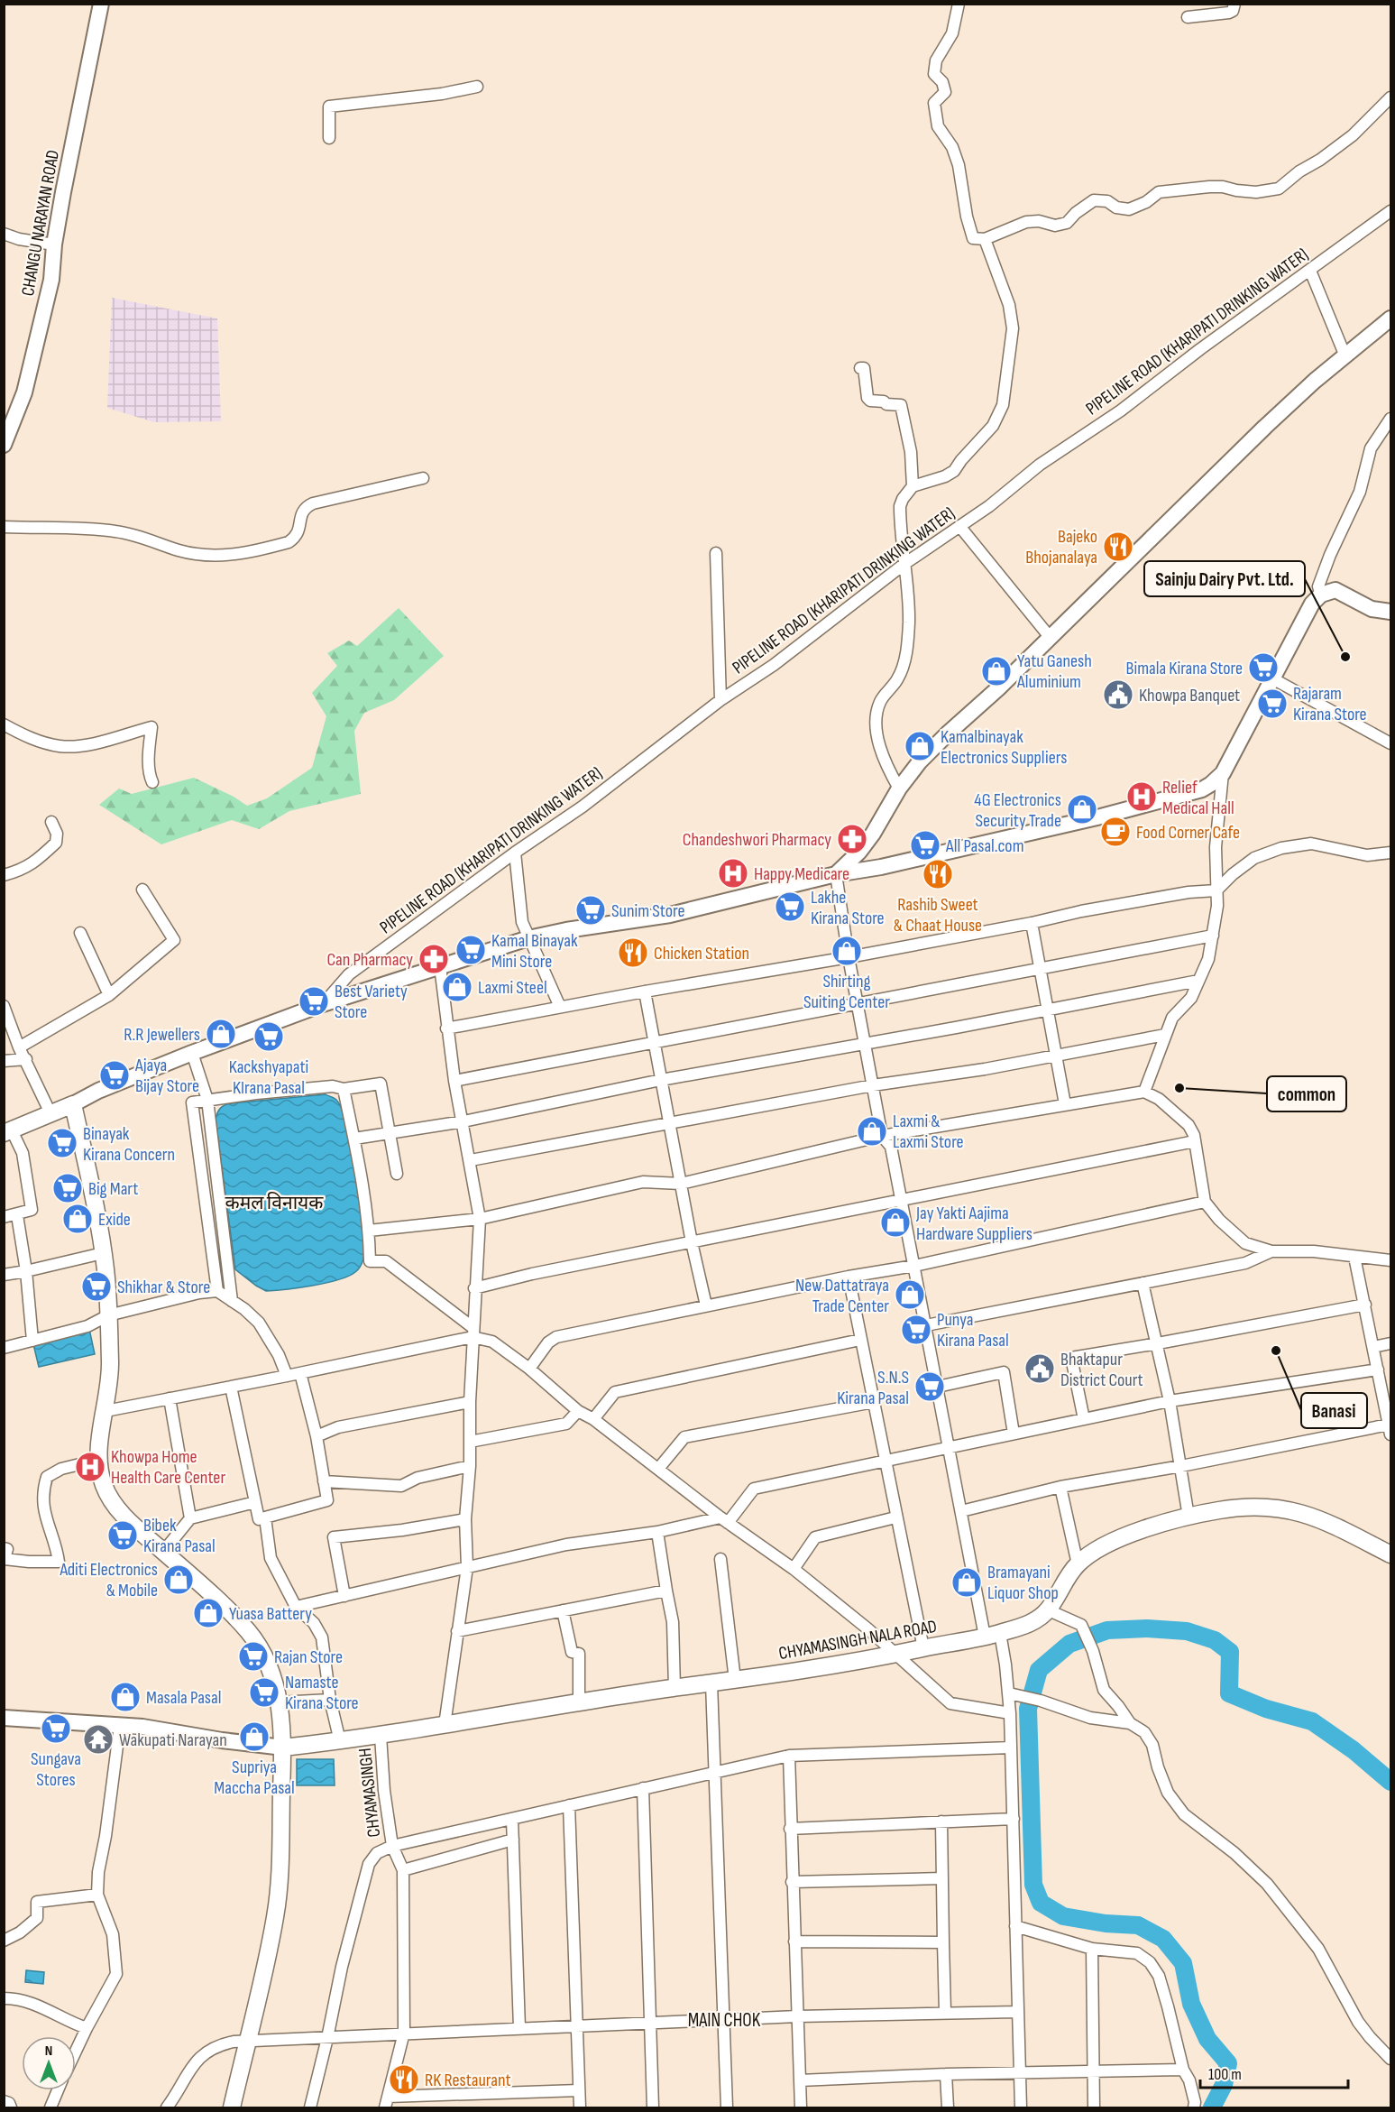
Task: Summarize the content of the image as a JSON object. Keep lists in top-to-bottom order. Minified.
{"streets":{"main road":["CHANGU NARAYAN ROAD","CHYAMASINGH NALA ROAD"],"street":["PIPELINE ROAD (KHARIPATI DRINKING WATER)","CHYAMASINGH"]},"crossings":[["CHYAMASINGH NALA ROAD","CHYAMASINGH"]],"districts":["कमल विनायक","MAIN CHOK"],"places":{"restaurant":["Bajeko Bhojanalaya","Rashib Sweet & Chaat House","Chicken Station","RK Restaurant"],"other":["Sainju Dairy Pvt. Ltd.","common","Banasi"],"supermarket":["Bimala Kirana Store","Rajaram Kirana Store","All Pasal.com","Lakhe Kirana Store","Sunim Store","Kamal Binayak Mini Store","Best Variety Store","Kackshyapati KIrana Pasal","Ajaya Bijay Store","Binayak Kirana Concern","Big Mart","Shikhar & Store","Punya Kirana Pasal","S.N.S Kirana Pasal","Bibek Kirana Pasal","Rajan Store","Namaste Kirana Store","Sungava Stores"],"shop":["Yatu Ganesh Aluminium","Kamalbinayak Electronics Suppliers","4G Electronics Security Trade","Shirting Suiting Center","Laxmi Steel","R.R Jewellers","Laxmi & Laxmi Store","Exide","Jay Yakti Aajima Hardware Suppliers","New Dattatraya Trade Center","Aditi Electronics & Mobile","Bramayani Liquor Shop","Yuasa Battery","Masala Pasal","Supriya Maccha Pasal"],"public building":["Khowpa Banquet","Bhaktapur District Court"],"hospital":["Relief Medical Hall","Happy Medicare","Khowpa Home Health Care Center"],"cafe":["Food Corner Cafe"],"pharmacy":["Chandeshwori Pharmacy","Can Pharmacy"],"temple":["Wakupati Narayan"]},"scale_bar":"100 m","north":"top"}
